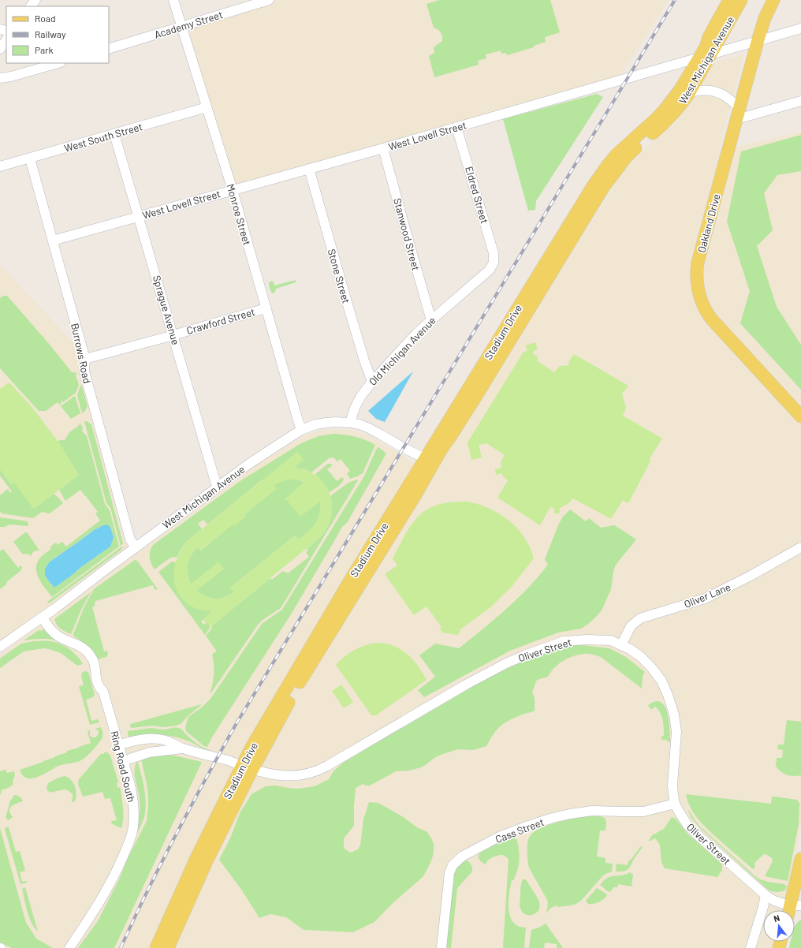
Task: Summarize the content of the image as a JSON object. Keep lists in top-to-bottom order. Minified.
{"streets":{"main road":["West Michigan Avenue","Oakland Drive","Stadium Drive"],"street":["Academy Street","West Lovell Street","West South Street","Eldred Street","Monroe Street","Stanwood Street","Stone Street","Sprague Avenue","Crawford Street","Old Michigan Avenue","Burrows Road","Oliver Lane","Oliver Street","Ring Road South","Cass Street"]},"crossings":[["Academy Street","Monroe Street"],["West Michigan Avenue","West Lovell Street"],["West Michigan Avenue","Monroe Street"],["West Michigan Avenue","Sprague Avenue"],["West Michigan Avenue","Stadium Drive"],["West Michigan Avenue","Old Michigan Avenue"],["West Michigan Avenue","Burrows Road"],["West Michigan Avenue","Ring Road South"],["West Lovell Street","Eldred Street"],["West Lovell Street","Monroe Street"],["West Lovell Street","Oakland Drive"],["West Lovell Street","Stanwood Street"],["West Lovell Street","Stone Street"],["West Lovell Street","Sprague Avenue"],["West Lovell Street","Burrows Road"],["West South Street","Monroe Street"],["West South Street","Sprague Avenue"],["West South Street","Burrows Road"],["Eldred Street","Old Michigan Avenue"],["Monroe Street","Crawford Street"],["Stanwood Street","Old Michigan Avenue"],["Stone Street","Old Michigan Avenue"],["Sprague Avenue","Crawford Street"],["Crawford Street","Burrows Road"],["Stadium Drive","Oliver Street"],["Oliver Lane","Oliver Street"],["Oliver Street","Ring Road South"],["Oliver Street","Cass Street"]],"legend":["Road","Railway","Park"],"north":"top"}
